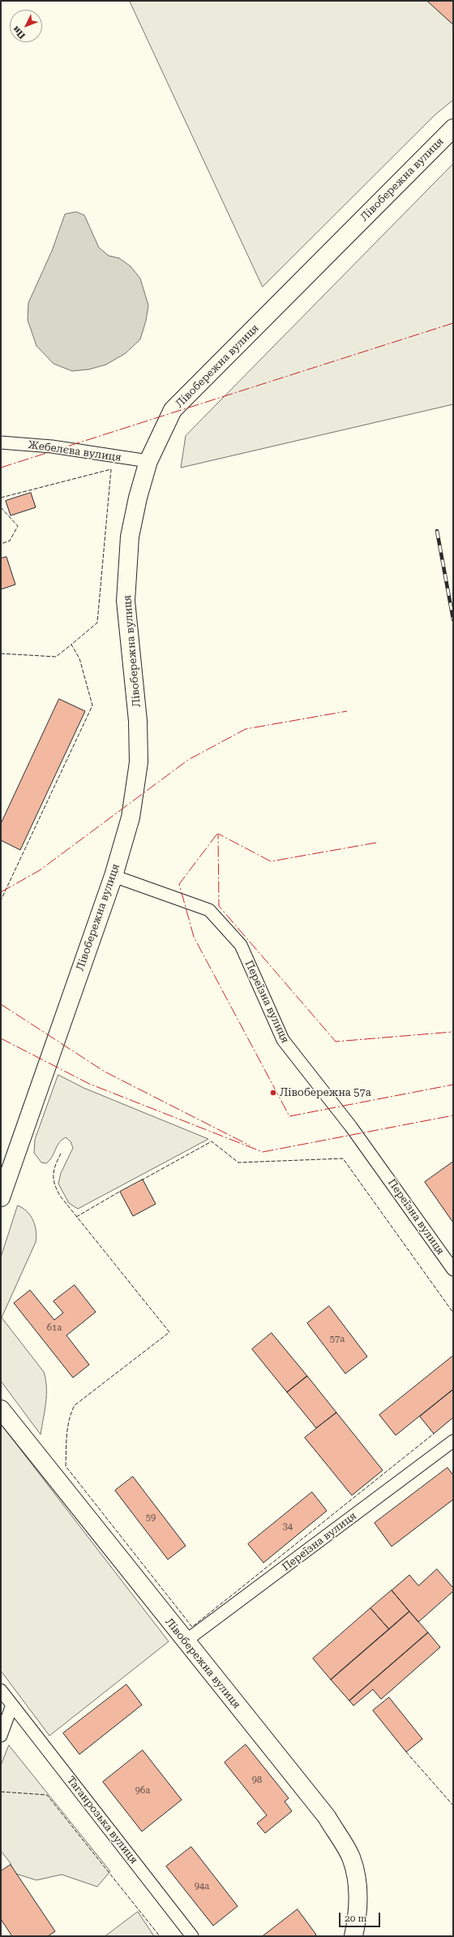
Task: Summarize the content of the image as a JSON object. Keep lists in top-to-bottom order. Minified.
{"streets":{"main road":["Лівобережна вулиця"],"street":["Жебелєва вулиця","Переїзна вулиця","Таганрозька вулиця"]},"crossings":[["Лівобережна вулиця","Жебелєва вулиця"],["Лівобережна вулиця","Переїзна вулиця"]],"places":["Лівобережна 57а"],"house_numbers":["61а","57а","59","34","98","96a","94а"],"scale_bar":"20 m","north":"bottom left"}
